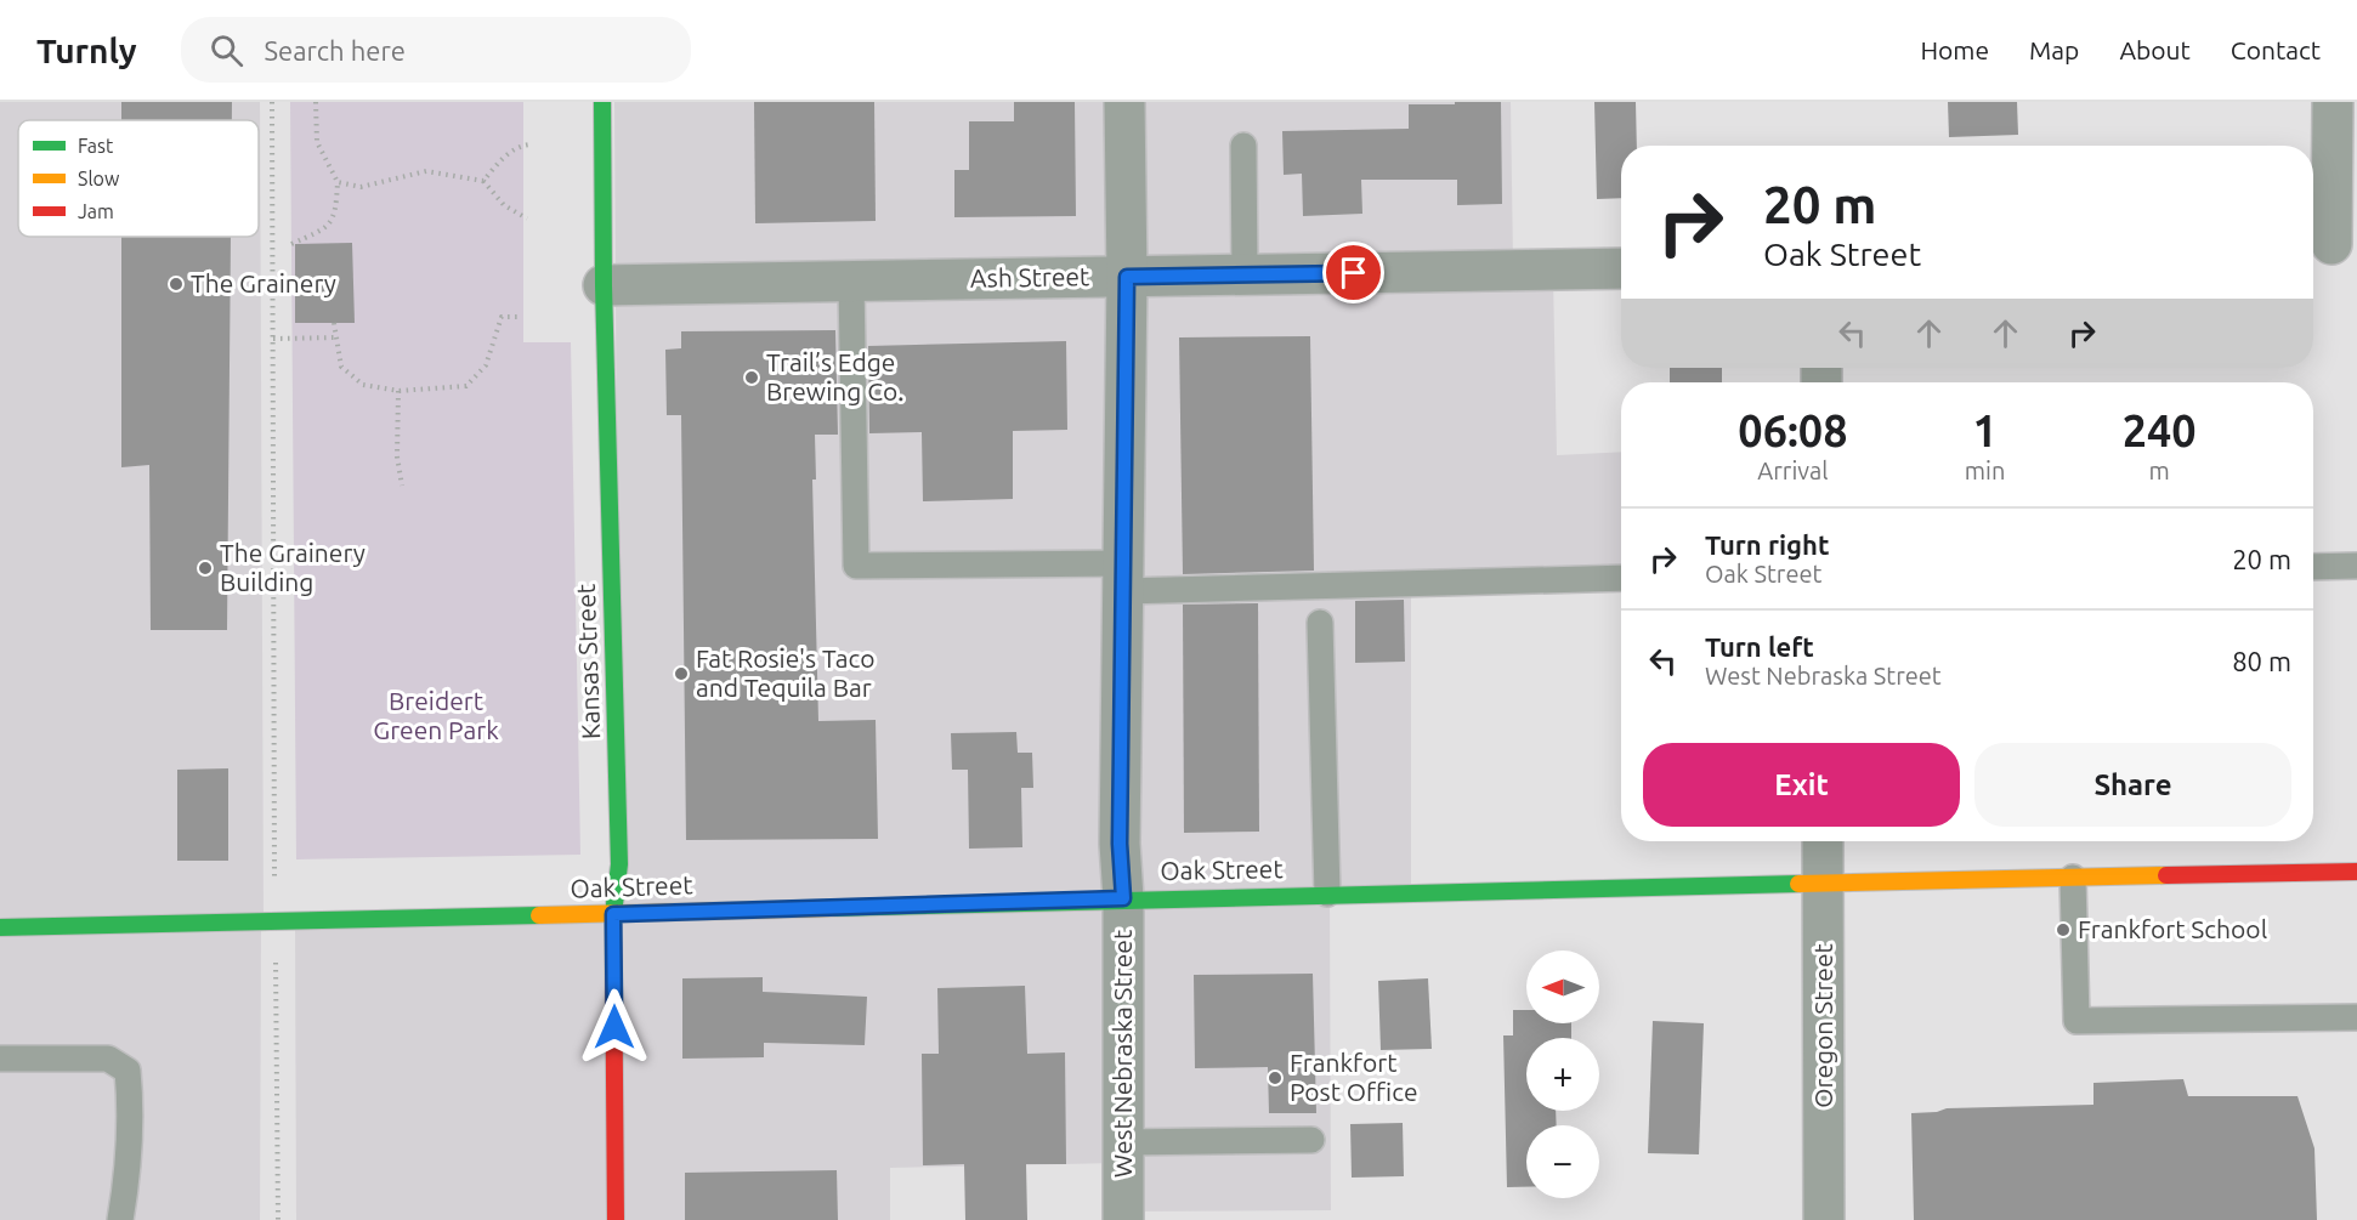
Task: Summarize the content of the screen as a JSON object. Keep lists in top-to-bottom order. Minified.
{"streets":{"street":["Ash Street","Kansas Street","Oak Street","Oregon Street","West Nebraska Street"]},"crossings":[["Ash Street","Kansas Street"],["Ash Street","West Nebraska Street"],["Kansas Street","Oak Street"],["Oak Street","Oregon Street"],["Oak Street","West Nebraska Street"]],"parks":["Breidert Green Park"],"places":["The Grainery","Trail’s Edge Brewing Co.","The Grainery Building","Fat Rosie's Taco and Tequila Bar","Frankfort School","Frankfort Post Office"],"legend":["Fast","Slow","Jam"],"north":"left","page":{"header":"Turnly","search":"Search here","nav":["Home","Map","About","Contact"],"turn":["20 m","Oak Street"],"eta":["06:08","Arrival","1","min","240","m"],"list":[{"name":"Turn right","note":"Oak Street","value":"20 m"},{"name":"Turn left","note":"West Nebraska Street","value":"80 m"}],"buttons":["Exit","Share"],"map_buttons":["+","−"]}}
